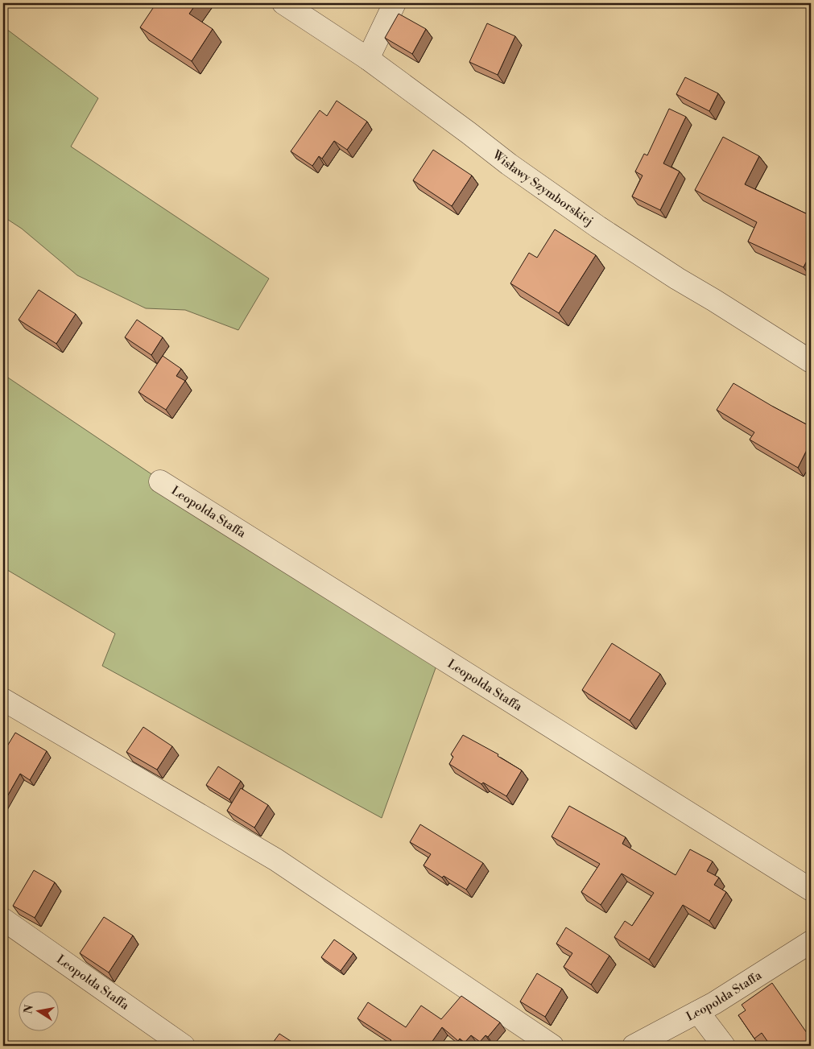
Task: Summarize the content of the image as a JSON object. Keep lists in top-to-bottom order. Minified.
{"streets":{"street":["Wisławy Szymborskiej","Leopolda Staffa"]},"north":"left"}
